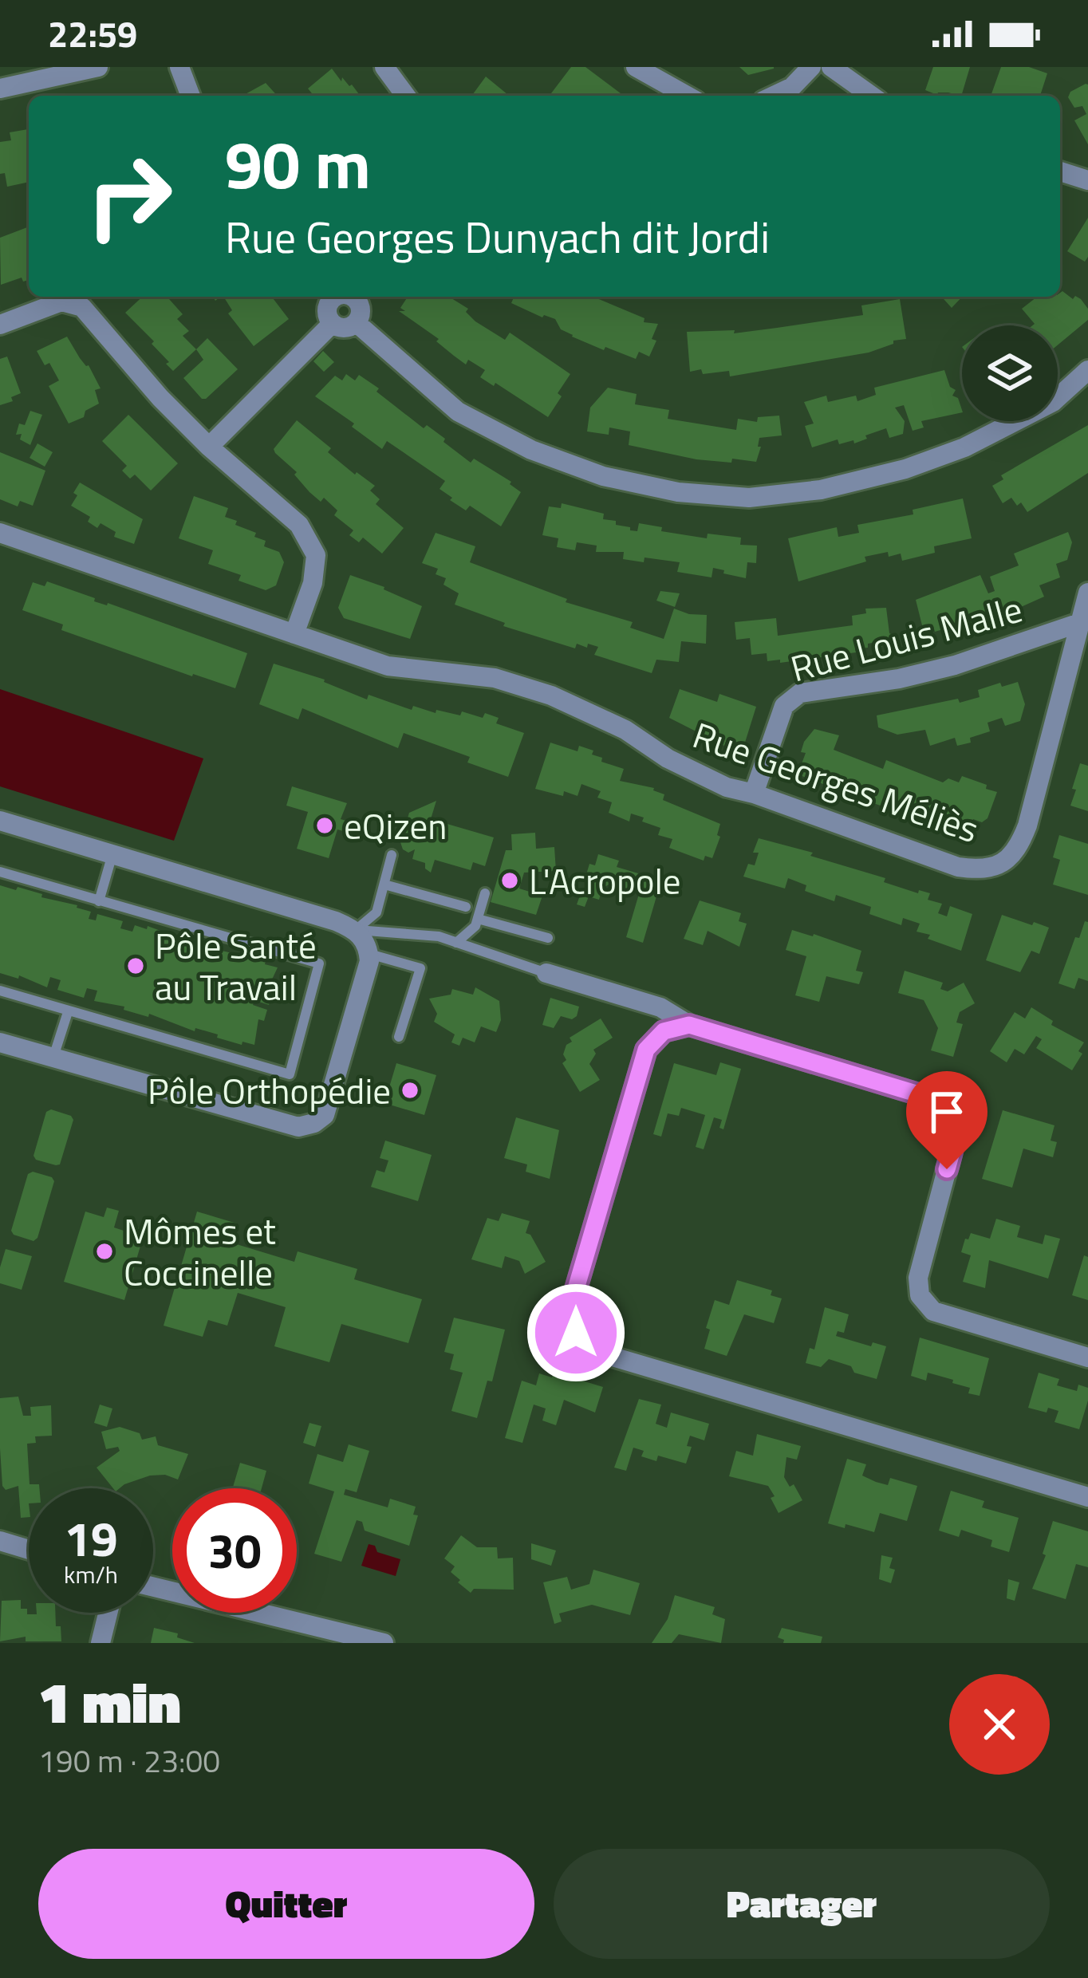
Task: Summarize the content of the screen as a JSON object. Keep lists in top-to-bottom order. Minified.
{"streets":{"street":["Rue Louis Malle","Rue Georges Méliès"]},"crossings":[["Rue Louis Malle","Rue Georges Méliès"]],"places":["eQizen","L'Acropole","Pôle Santé au Travail","Pôle Orthopédie","Mômes et Coccinelle"],"page":{"status":"22:59","turn":["90 m","Rue Georges Dunyach dit Jordi"],"speed":"19 km/h","limit":"30","heading":["1 min","190 m · 23:00"],"buttons":["Quitter","Partager"]}}
